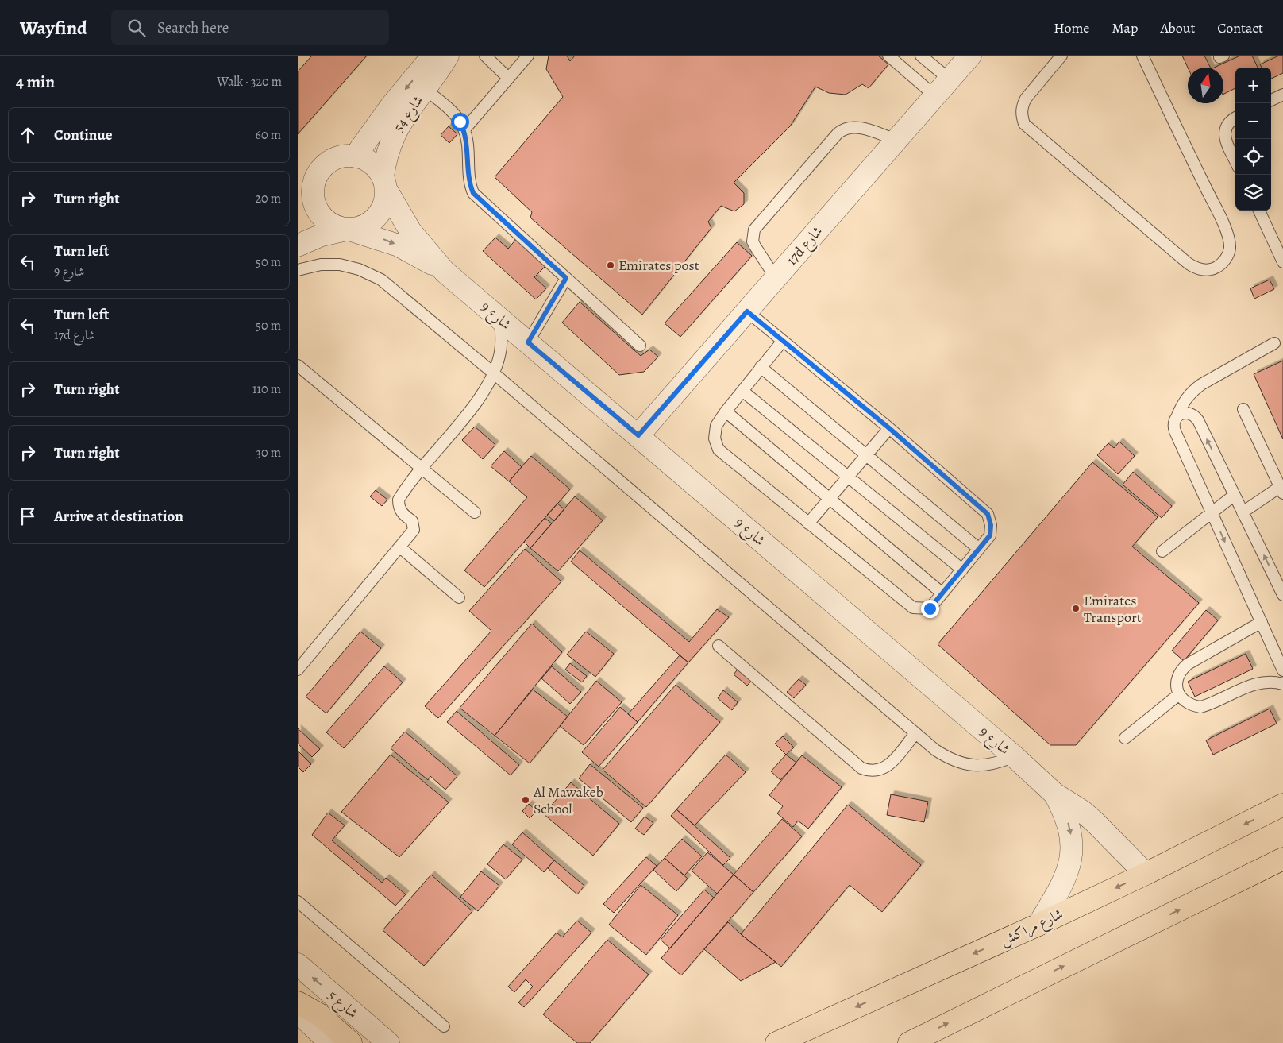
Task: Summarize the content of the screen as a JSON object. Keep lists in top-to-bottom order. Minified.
{"streets":{"main road":["شارع مراكش"],"street":["شارع 54","17d شارع","شارع 9","شارع 5"]},"crossings":[["شارع 54","شارع 9"],["17d شارع","شارع 9"],["شارع 9","شارع مراكش"]],"places":["Emirates post","Emirates Transport","Al Mawakeb School"],"north":"top","page":{"header":"Wayfind","search":"Search here","nav":["Home","Map","About","Contact"],"heading":["4 min","Walk · 320 m"],"map_buttons":["+","−"],"list":[["Continue","60 m"],["Turn right","20 m"],["Turn left","شارع 9","50 m"],["Turn left","17d شارع","50 m"],["Turn right","110 m"],["Turn right","30 m"],"Arrive at destination"]}}
